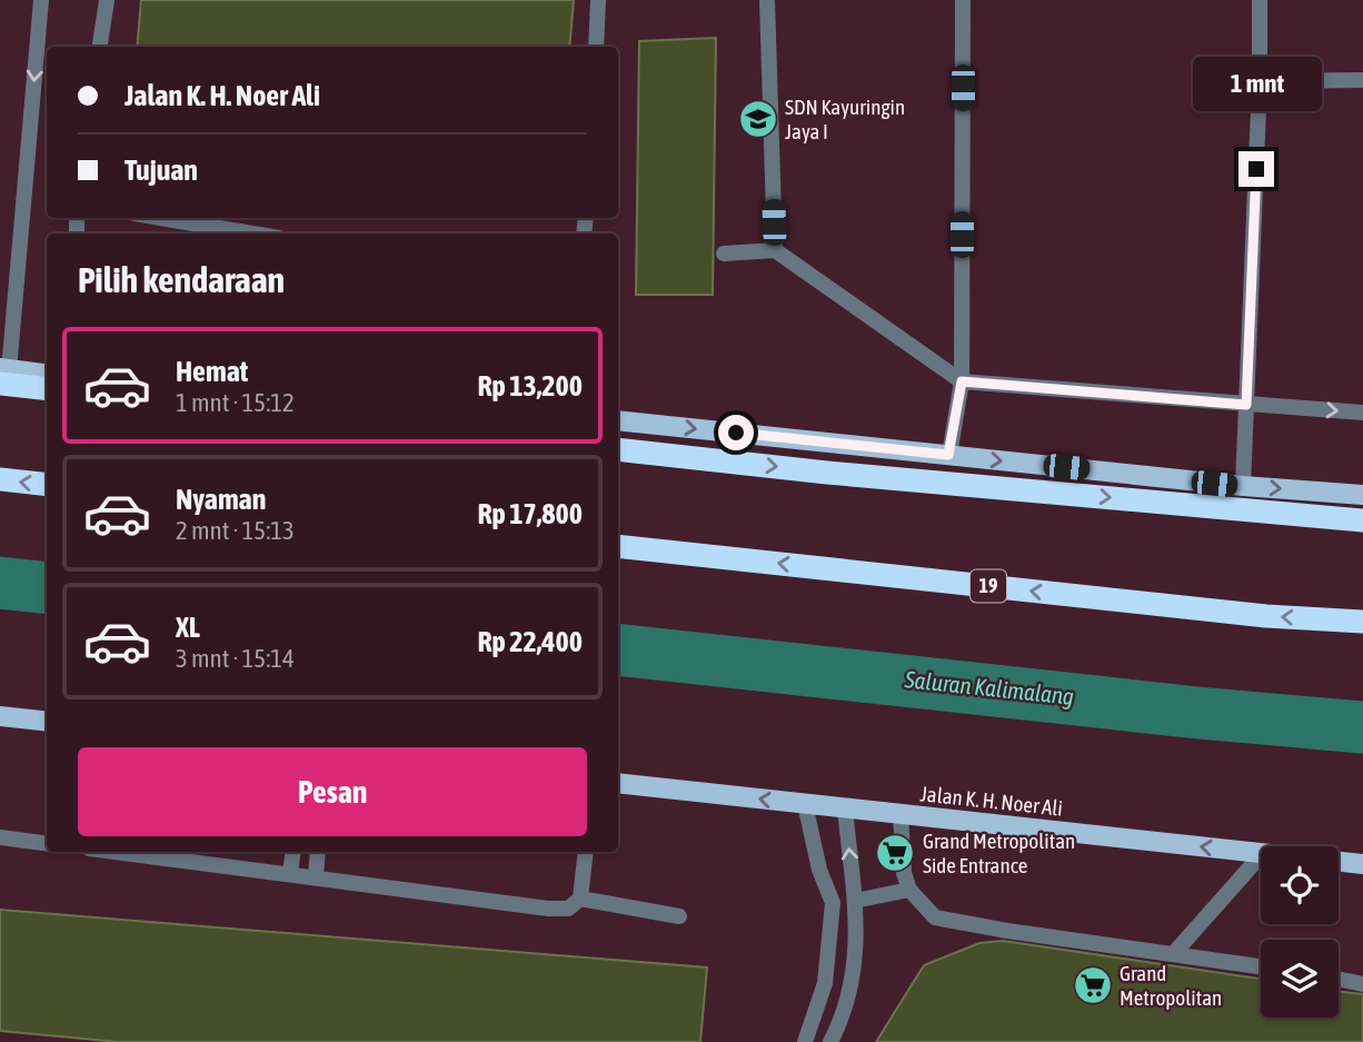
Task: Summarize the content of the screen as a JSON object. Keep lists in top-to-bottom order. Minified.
{"streets":{"highway":["19"],"main road":["Jalan K. H. Noer Ali"]},"one_way":["Jalan K. H. Noer Ali"],"water":["Saluran Kalimalang"],"places":{"school or university":["SDN Kayuringin Jaya I"],"supermarket":["Grand Metropolitan Side Entrance","Grand Metropolitan"]},"page":{"banner":["Jalan K. H. Noer Ali","Tujuan"],"bubble":"1 mnt","heading":"Pilih kendaraan","list":[{"name":"Hemat","note":"1 mnt · 15:12","value":"Rp 13,200"},{"name":"Nyaman","note":"2 mnt · 15:13","value":"Rp 17,800"},{"name":"XL","note":"3 mnt · 15:14","value":"Rp 22,400"}],"buttons":"Pesan"}}
